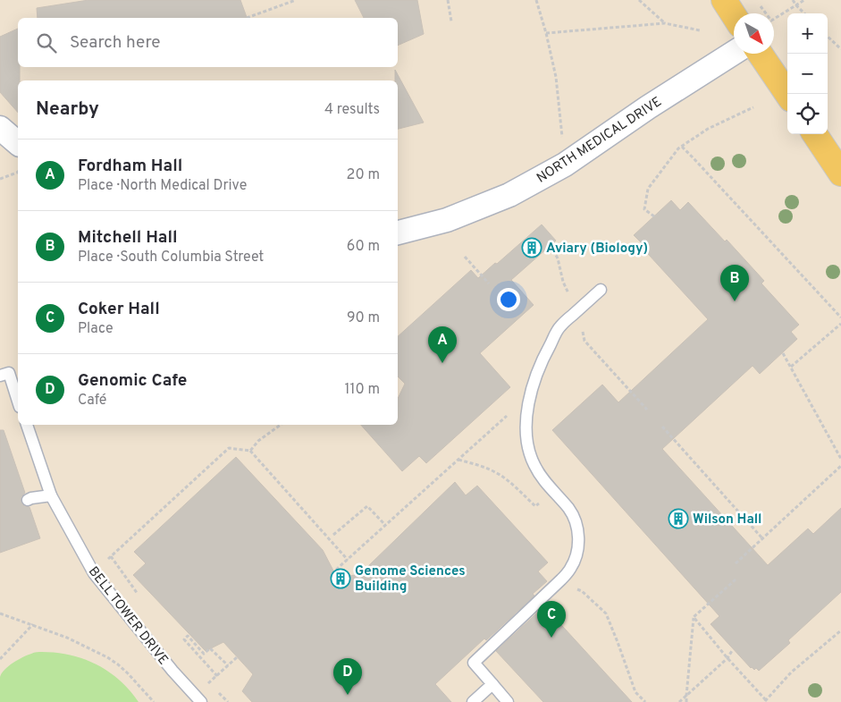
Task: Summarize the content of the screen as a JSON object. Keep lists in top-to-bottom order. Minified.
{"streets":{"street":["NORTH MEDICAL DRIVE"],"lane":["BELL TOWER DRIVE"]},"places":{"building":["Aviary (Biology)","Wilson Hall","Genome Sciences Building"]},"north":"bottom right","page":{"map_buttons":["+","−"],"search":"Search here","heading":["Nearby","4 results"],"list":[{"mark":"A","name":"Fordham Hall","note":"Place · North Medical Drive","value":"20 m"},{"mark":"B","name":"Mitchell Hall","note":"Place · South Columbia Street","value":"60 m"},{"mark":"C","name":"Coker Hall","note":"Place","value":"90 m"},{"mark":"D","name":"Genomic Cafe","note":"Café","value":"110 m"}],"pins":["B","A","C","D"]}}
